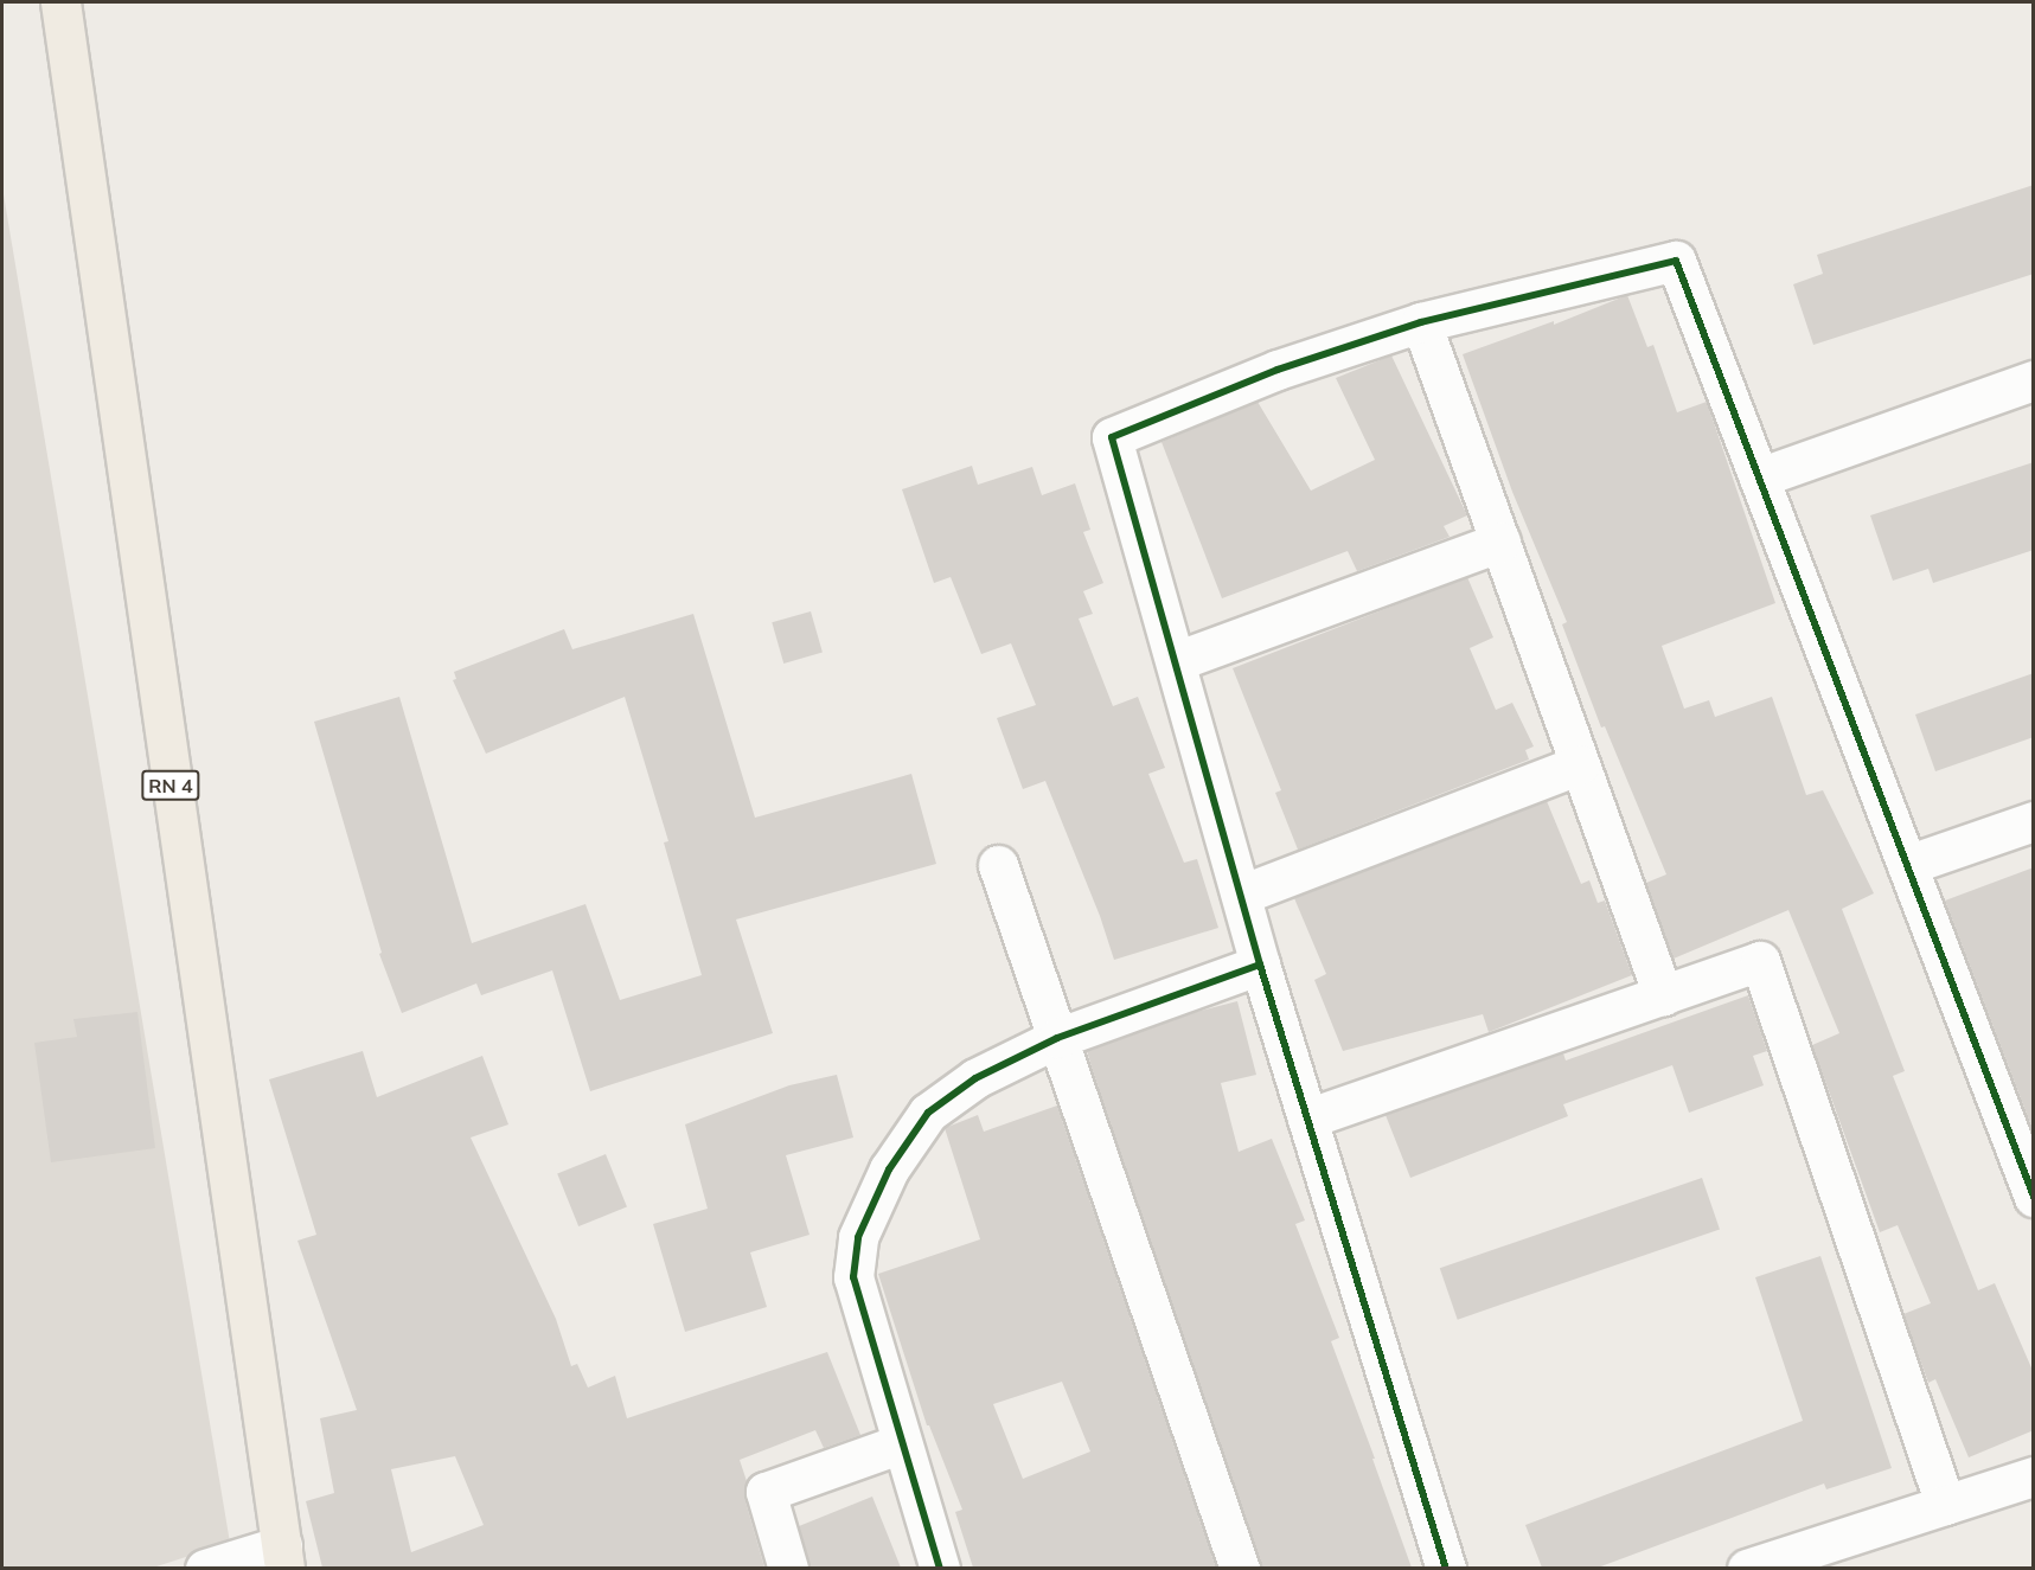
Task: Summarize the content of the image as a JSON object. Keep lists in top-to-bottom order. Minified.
{"streets":{"main road":["RN 4"]}}
